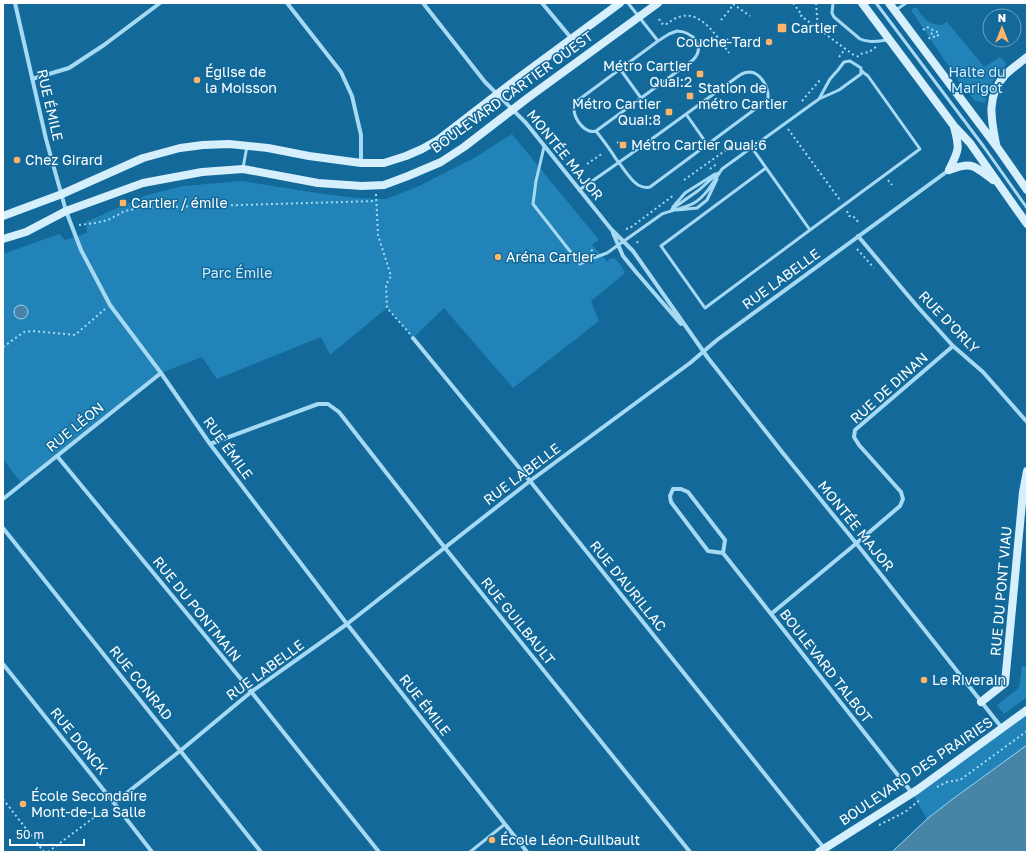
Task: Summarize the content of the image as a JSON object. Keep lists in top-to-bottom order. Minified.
{"streets":{"street":["BOULEVARD CARTIER OUEST","RUE ÉMILE","MONTÉE MAJOR","RUE LABELLE","RUE D'ORLY","RUE DE DINAN","RUE LÉON","RUE D'AURILLAC","RUE DU PONT VIAU","RUE DU PONTMAIN","RUE GUILBAULT","BOULEVARD TALBOT","RUE CONRAD","RUE DONCK","BOULEVARD DES PRAIRIES"]},"crossings":[["BOULEVARD CARTIER OUEST","RUE ÉMILE"],["BOULEVARD CARTIER OUEST","MONTÉE MAJOR"],["RUE ÉMILE","RUE LABELLE"],["RUE ÉMILE","RUE LÉON"],["RUE ÉMILE","RUE GUILBAULT"],["MONTÉE MAJOR","RUE LABELLE"],["MONTÉE MAJOR","RUE DE DINAN"],["MONTÉE MAJOR","RUE DU PONT VIAU"],["MONTÉE MAJOR","BOULEVARD DES PRAIRIES"],["RUE LABELLE","RUE D'ORLY"],["RUE LABELLE","RUE D'AURILLAC"],["RUE LABELLE","RUE DU PONTMAIN"],["RUE LABELLE","RUE GUILBAULT"],["RUE LABELLE","RUE CONRAD"],["RUE LABELLE","RUE DONCK"],["RUE D'ORLY","RUE DE DINAN"],["RUE DE DINAN","BOULEVARD TALBOT"],["RUE LÉON","RUE DU PONTMAIN"],["RUE D'AURILLAC","BOULEVARD DES PRAIRIES"],["BOULEVARD TALBOT","BOULEVARD DES PRAIRIES"]],"parks":["Halte du Marigot","Parc Émile"],"places":{"transit":["Cartier","Métro Cartier Quai:2","Station de métro Cartier","Métro Cartier Quai:8","Métro Cartier Quai:6","Cartier / émile"],"other":["Couche-Tard","Église de la Moisson","Chez Girard","Aréna Cartier","Le Riverain","École Secondaire Mont-de-La Salle","École Léon-Guilbault"]},"scale_bar":"50 m","north":"top"}
